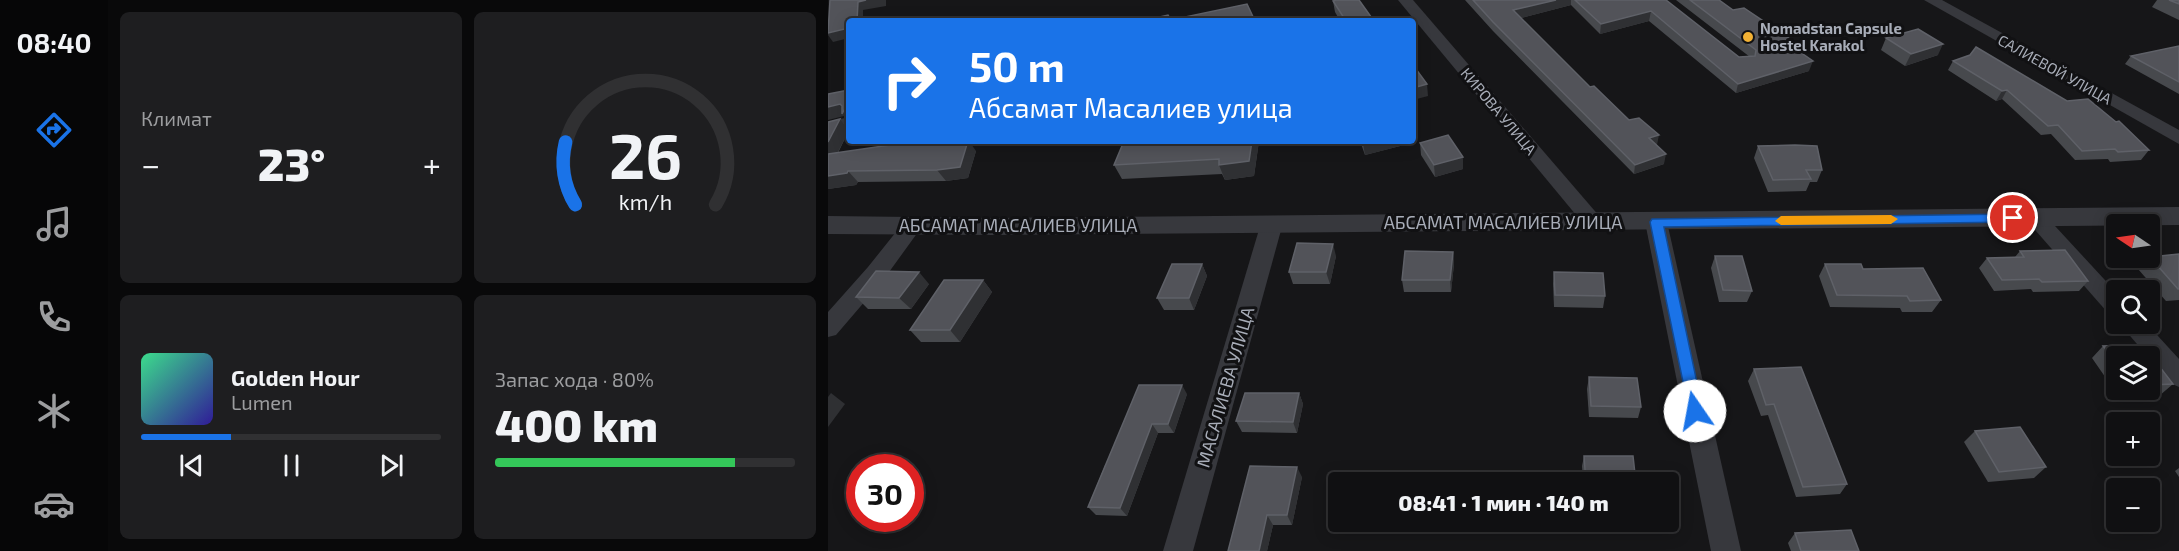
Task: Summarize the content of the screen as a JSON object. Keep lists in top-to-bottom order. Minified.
{"streets":{"street":["САЛИЕВОЙ УЛИЦА","КИРОВА УЛИЦА","АБСАМАТ МАСАЛИЕВ УЛИЦА","МАСАЛИЕВА УЛИЦА"]},"crossings":[["КИРОВА УЛИЦА","АБСАМАТ МАСАЛИЕВ УЛИЦА"],["АБСАМАТ МАСАЛИЕВ УЛИЦА","МАСАЛИЕВА УЛИЦА"]],"places":["Nomadstan Capsule Hostel Karakol"],"north":"left","page":{"tabs":"08:40","tile":["Климат",["Запас хода · 80%","400 km"]],"turn":["50 m","Абсамат Масалиев улица"],"heat":["−","23°","+"],"map_buttons":["+","−"],"song":["Golden Hour","Lumen"],"limit":"30","trip":"08:41 · 1 мин · 140 m","gauge":["26","km/h"]}}
